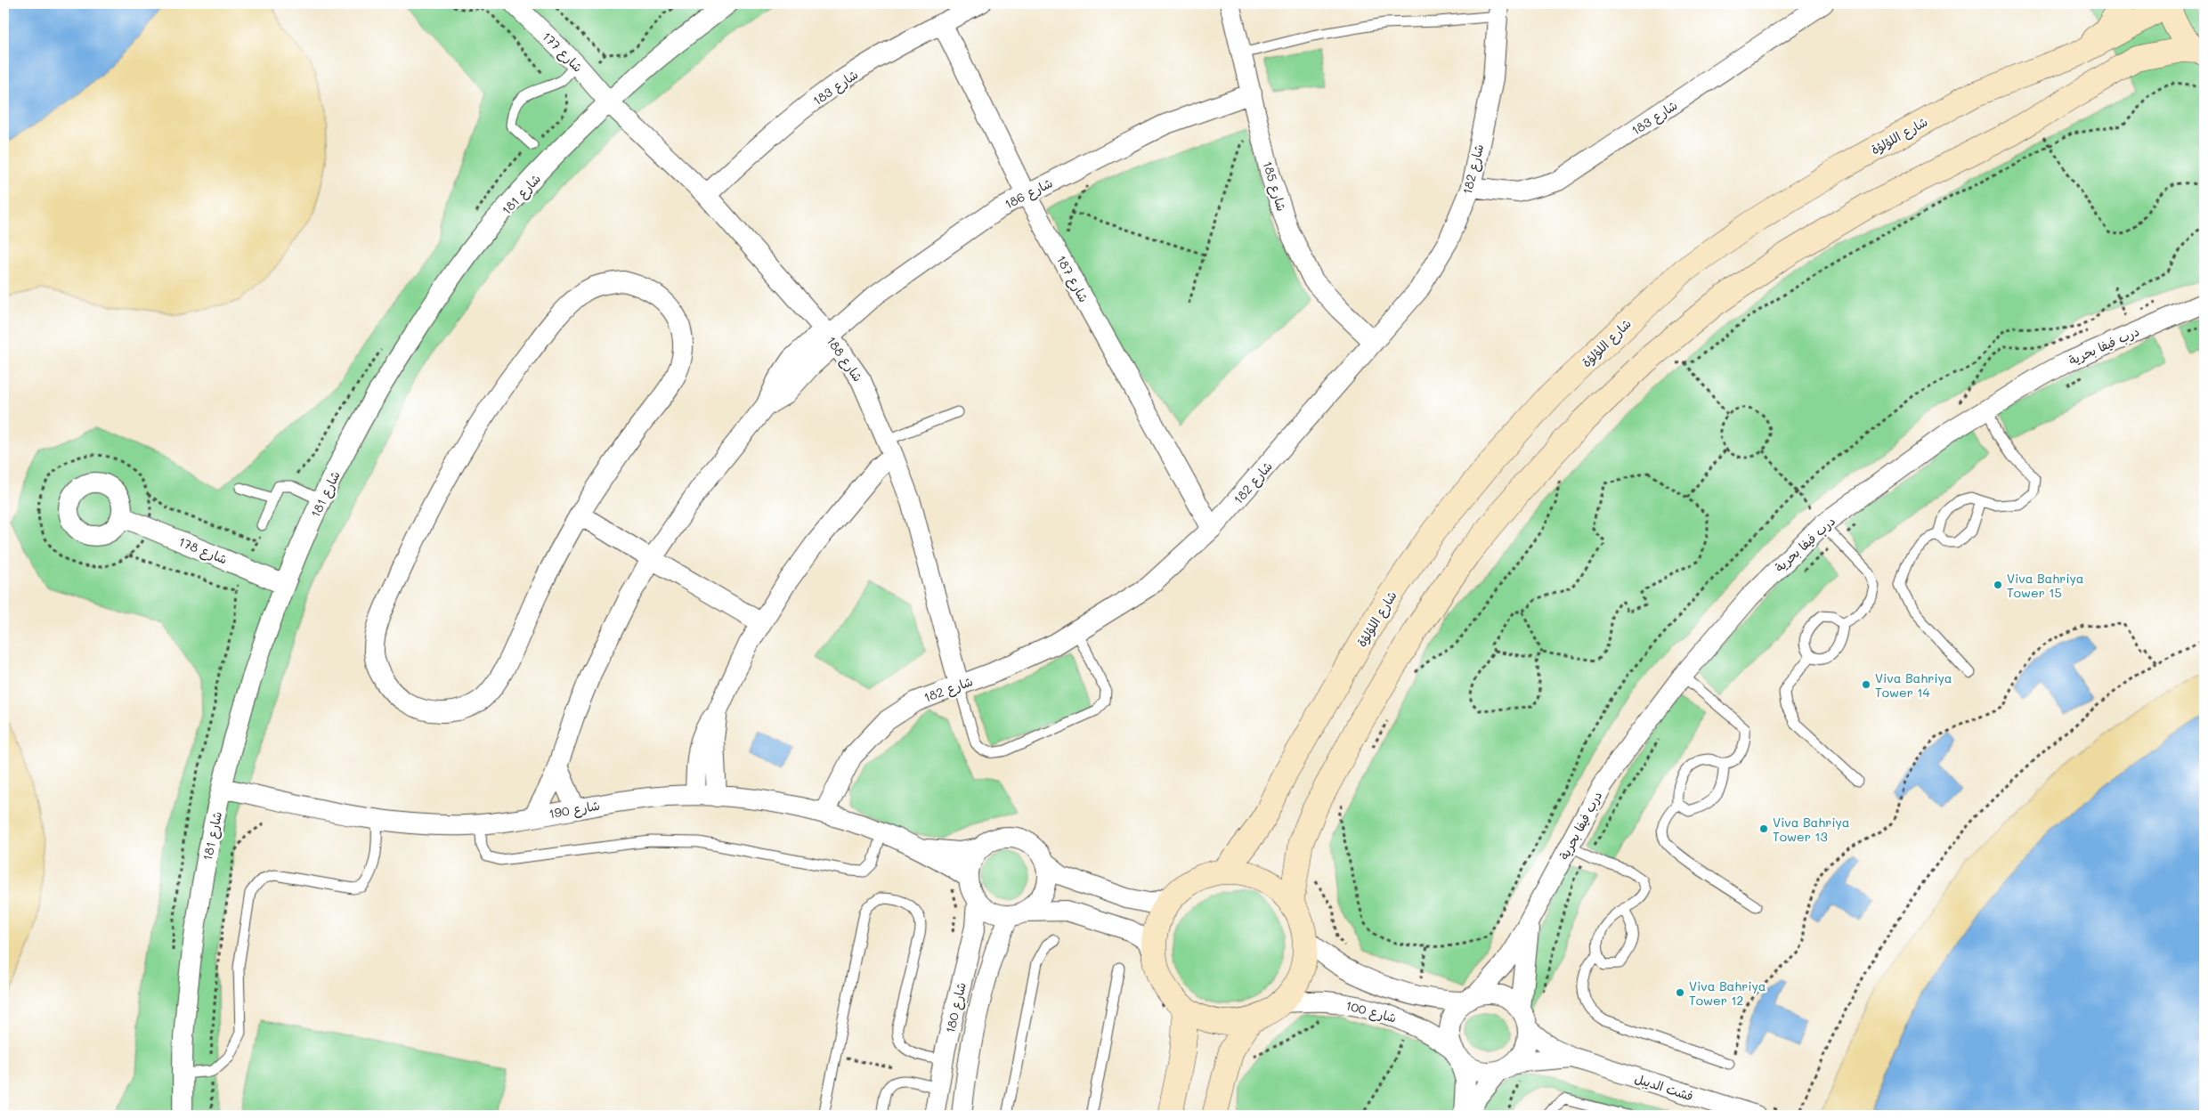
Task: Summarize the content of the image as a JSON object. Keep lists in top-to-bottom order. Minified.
{"streets":{"main road":["شارع اللؤلؤة"],"street":["شارع 177","شارع 183","شارع 182","شارع 185","شارع 186","شارع 181","شارع 187","درب فيفا بحرية","شارع 188","شارع 178","شارع 190","شارع 180","شارع 100","فشت الديبل"]},"crossings":[["شارع 177","شارع 181"],["شارع 177","شارع 188"],["شارع 183","شارع 182"],["شارع 183","شارع 187"],["شارع 183","شارع 188"],["شارع اللؤلؤة","شارع 100"],["شارع 182","شارع 185"],["شارع 182","شارع 187"],["شارع 182","شارع 188"],["شارع 182","شارع 190"],["شارع 185","شارع 186"],["شارع 186","شارع 187"],["شارع 186","شارع 188"],["شارع 181","شارع 188"],["شارع 181","شارع 178"],["شارع 181","شارع 190"],["درب فيفا بحرية","شارع 100"],["درب فيفا بحرية","فشت الديبل"],["شارع 190","شارع 180"],["شارع 100","فشت الديبل"]],"places":["Viva Bahriya Tower 15","Viva Bahriya Tower 14","Viva Bahriya Tower 13","Viva Bahriya Tower 12"]}
